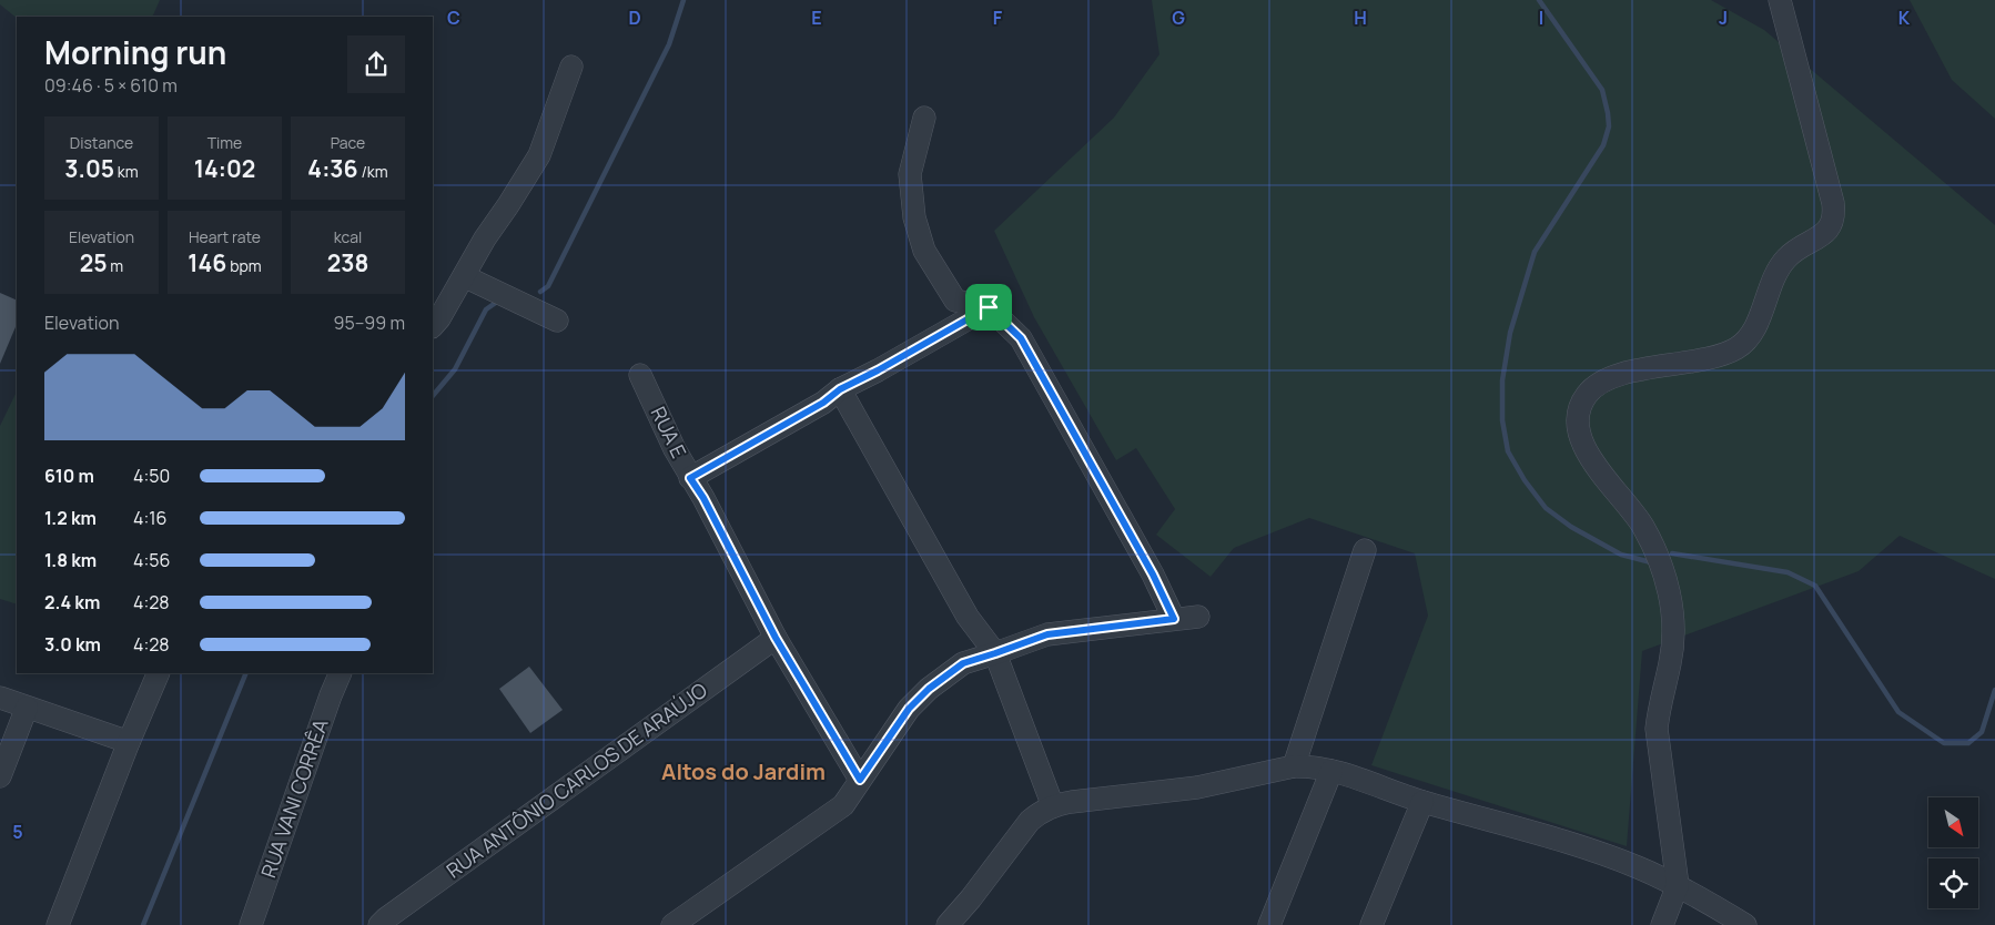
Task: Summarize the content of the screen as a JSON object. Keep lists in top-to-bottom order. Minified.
{"streets":{"street":["RUA E","RUA ANTÔNIO CARLOS DE ARAÚJO","RUA VANI CORRÊA"]},"crossings":[["RUA E","RUA ANTÔNIO CARLOS DE ARAÚJO"]],"districts":["Altos do Jardim"],"north":"bottom right","page":{"heading":["Morning run","09:46 · 5 × 610 m"],"stats":[["Distance","3.05 km"],["Time","14:02"],["Pace","4:36 /km"],["Elevation","25 m"],["Heart rate","146 bpm"],["kcal","238"]],"chart":["Elevation","95–99 m"],"list":[{"name":"610 m","note":"4:50"},{"name":"1.2 km","note":"4:16"},{"name":"1.8 km","note":"4:56"},{"name":"2.4 km","note":"4:28"},{"name":"3.0 km","note":"4:28"}]},"grid":{"columns":["C","D","E","F","G","H","I","J","K"],"rows":["5"]}}
